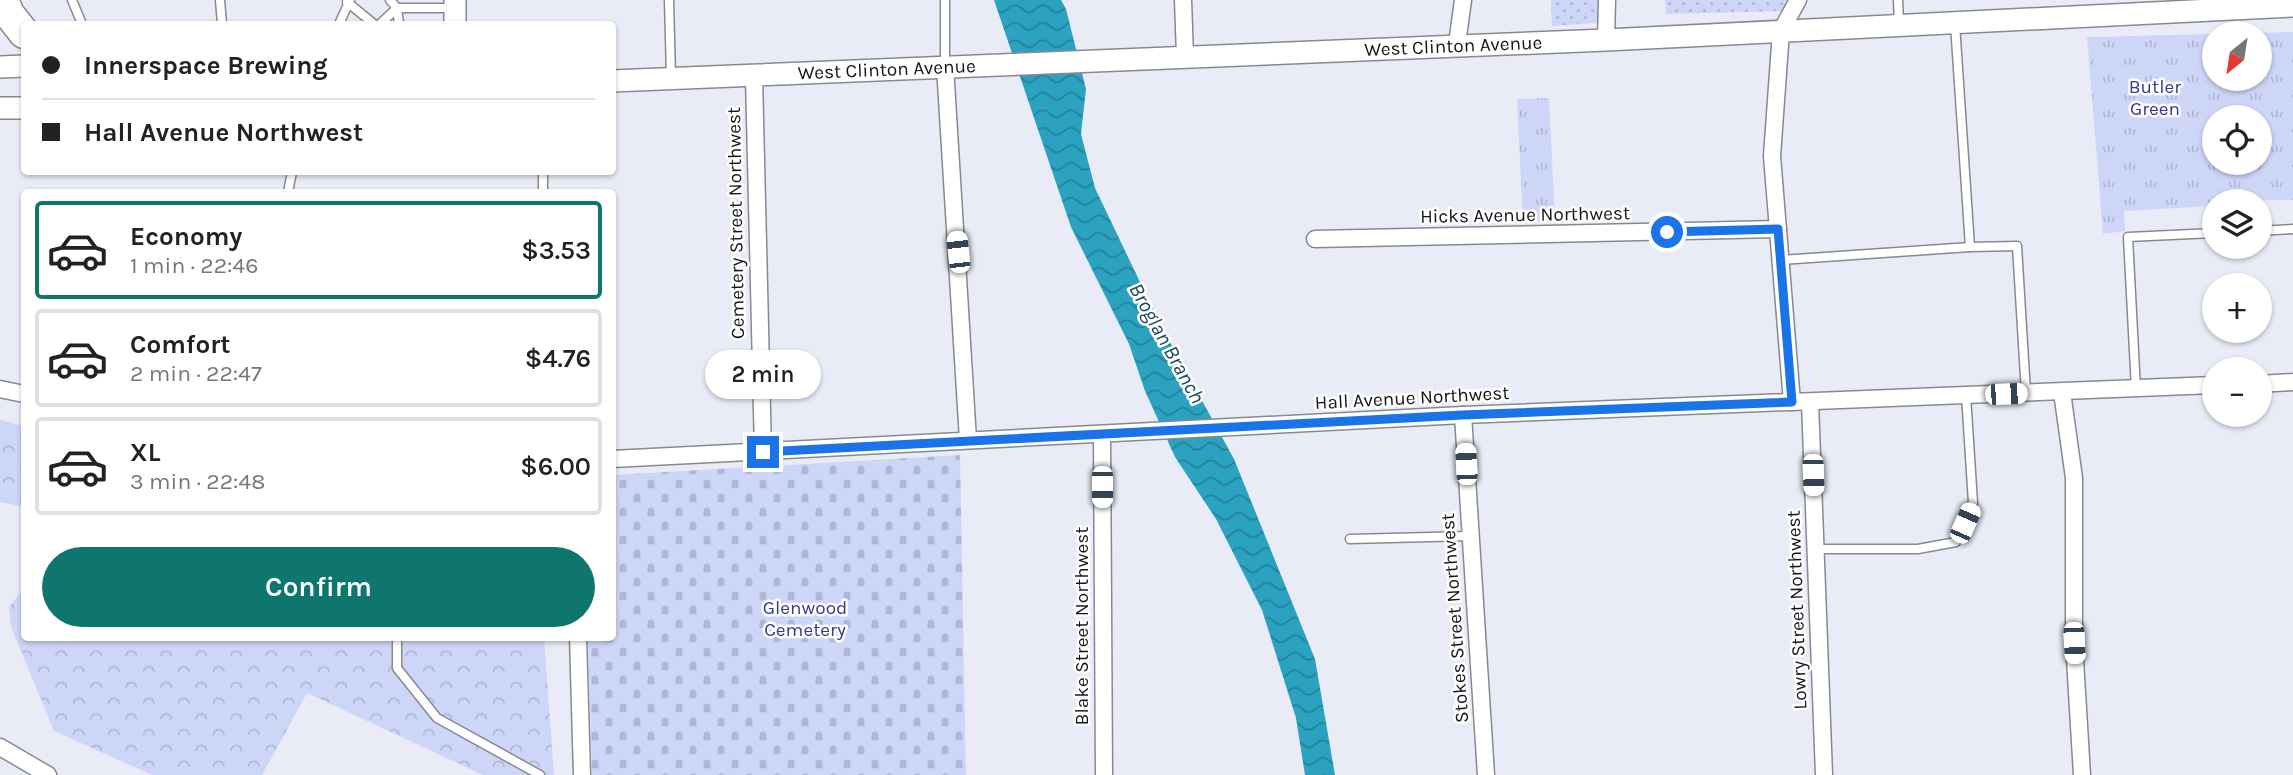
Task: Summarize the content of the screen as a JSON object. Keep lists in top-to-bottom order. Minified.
{"streets":{"street":["West Clinton Avenue","Hicks Avenue Northwest","Cemetery Street Northwest","Hall Avenue Northwest","Lowry Street Northwest","Stokes Street Northwest","Blake Street Northwest"]},"crossings":[["West Clinton Avenue","Cemetery Street Northwest"],["Cemetery Street Northwest","Hall Avenue Northwest"],["Hall Avenue Northwest","Lowry Street Northwest"],["Hall Avenue Northwest","Stokes Street Northwest"],["Hall Avenue Northwest","Blake Street Northwest"]],"water":["Broglan Branch"],"parks":["Butler Green","Glenwood Cemetery"],"north":"bottom left","page":{"map_buttons":["+","−"],"banner":["Innerspace Brewing","Hall Avenue Northwest"],"list":[{"name":"Economy","note":"1 min · 22:46","value":"$3.53"},{"name":"Comfort","note":"2 min · 22:47","value":"$4.76"},{"name":"XL","note":"3 min · 22:48","value":"$6.00"}],"bubble":"2 min","buttons":"Confirm"}}
